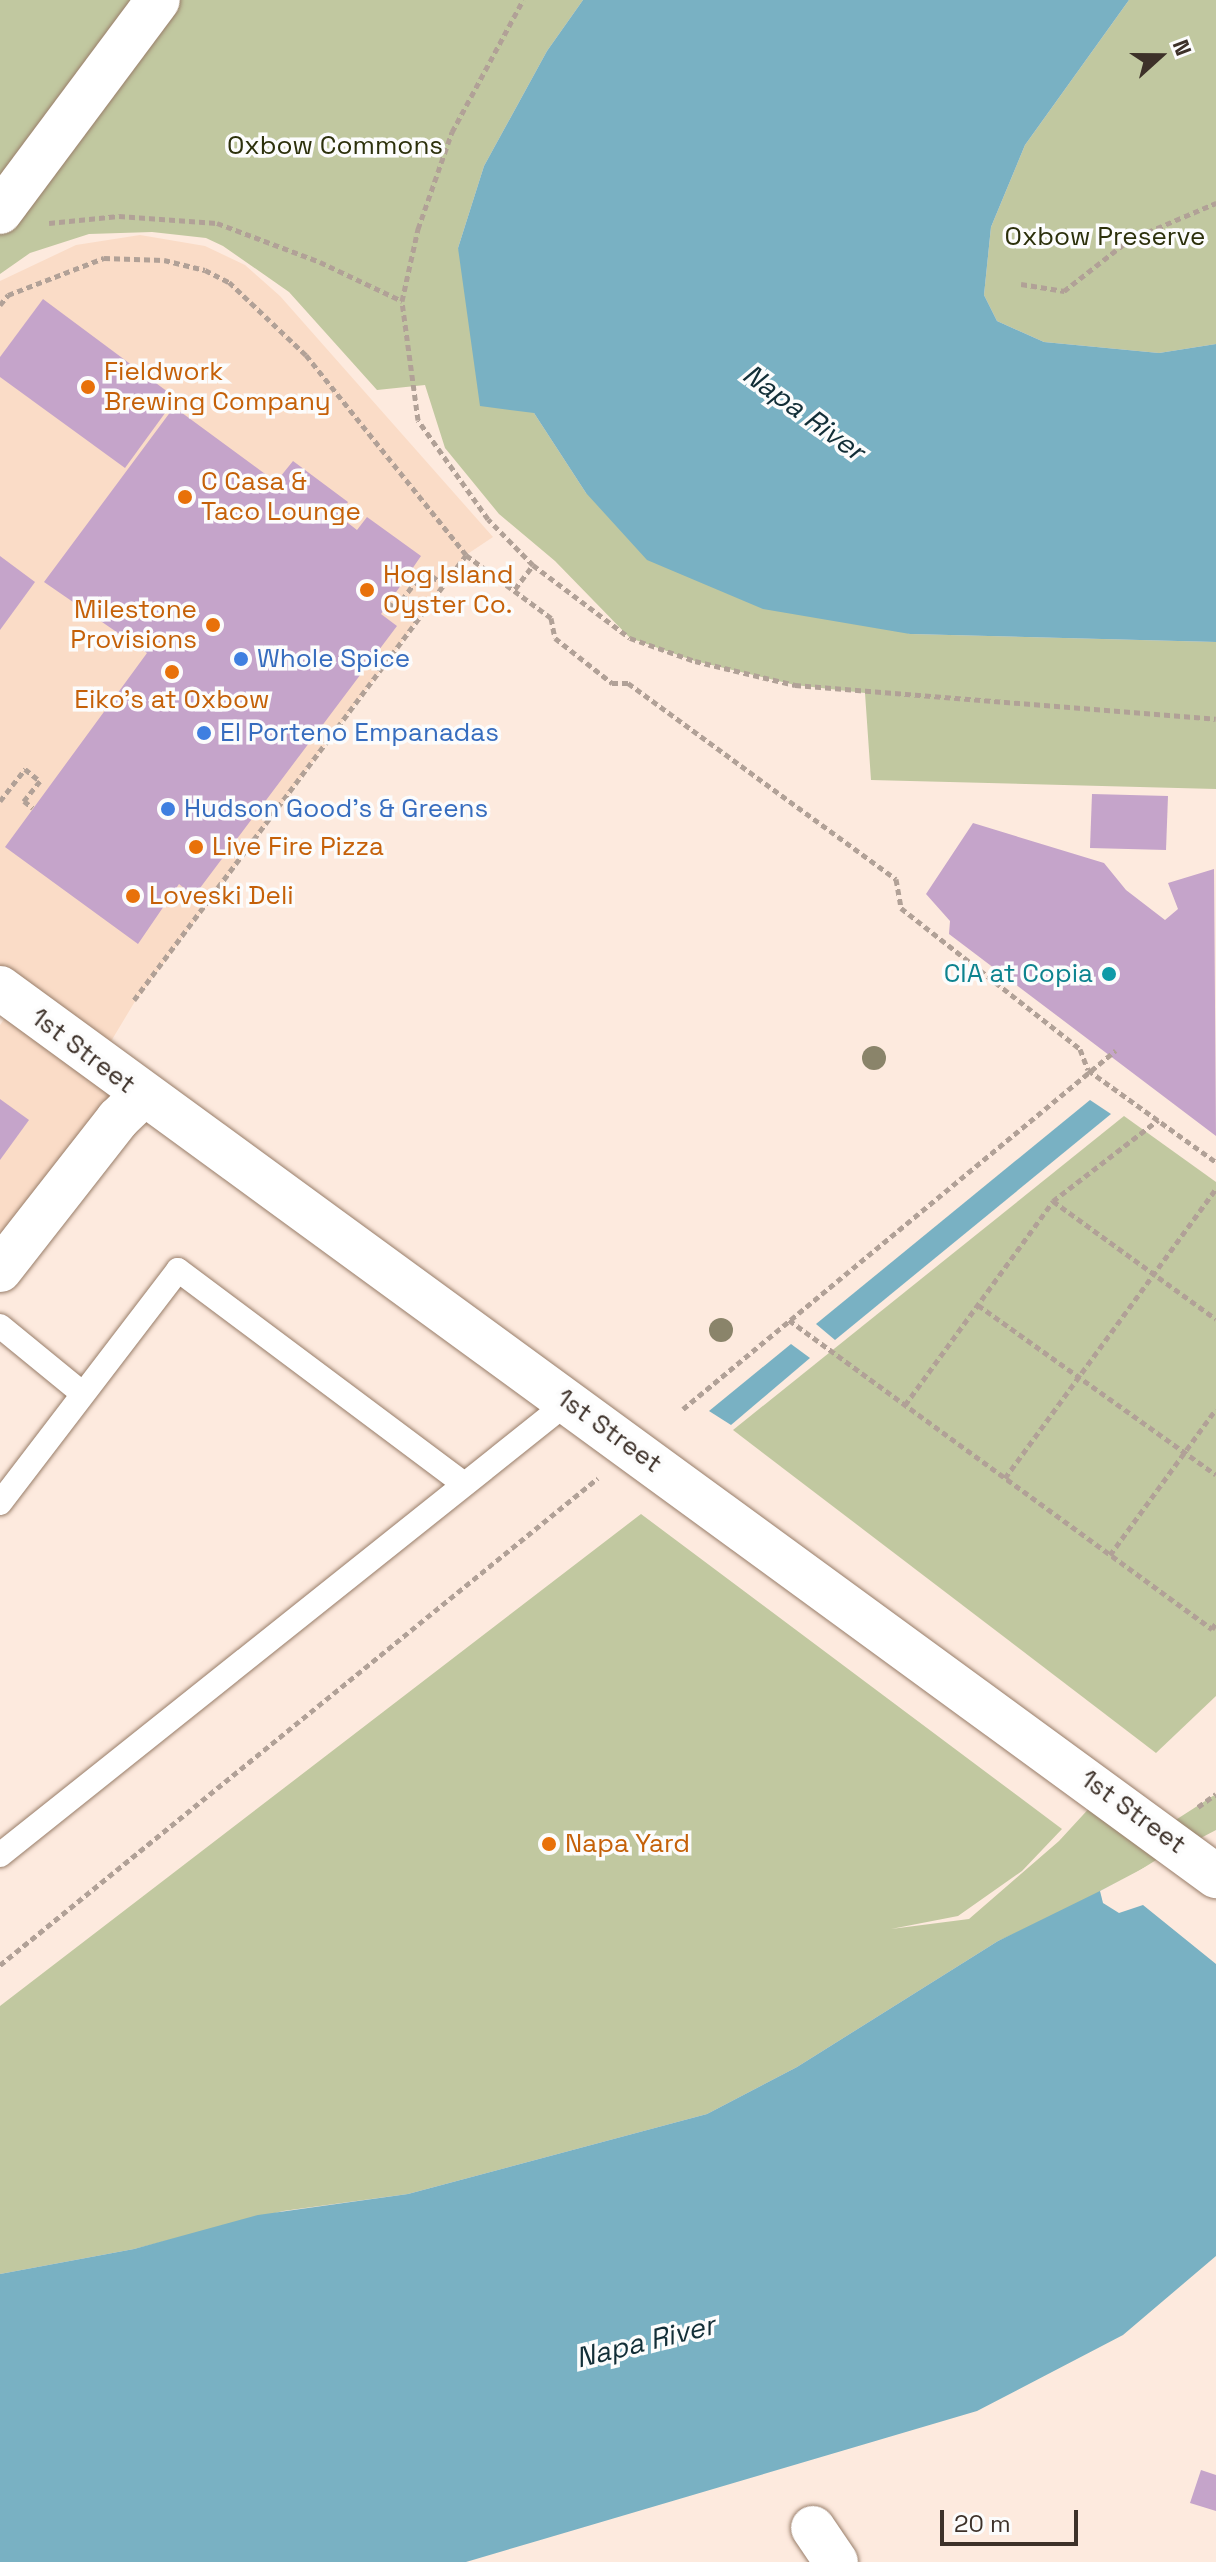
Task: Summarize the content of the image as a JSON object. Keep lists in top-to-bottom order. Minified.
{"streets":{"main road":["1st Street"]},"water":["Napa River"],"parks":["Oxbow Commons","Oxbow Preserve"],"places":["Fieldwork Brewing Company","C Casa & Taco Lounge","Hog Island Oyster Co.","Milestone Provisions","Whole Spice","Eiko's at Oxbow","El Porteno Empanadas","Hudson Good's & Greens","Live Fire Pizza","Loveski Deli","CIA at Copia","Napa Yard"],"scale_bar":"20 m","north":"right"}
